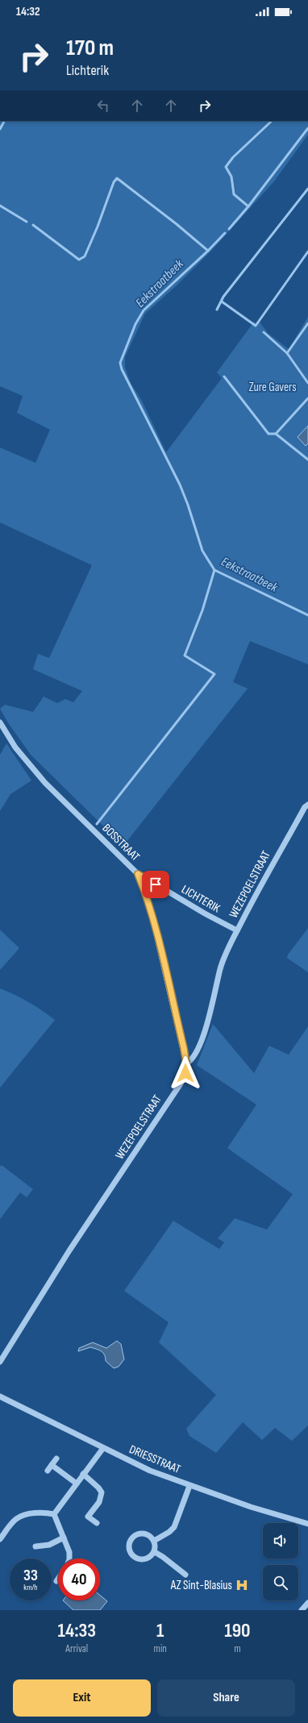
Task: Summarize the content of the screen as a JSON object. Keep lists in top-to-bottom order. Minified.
{"streets":{"street":["BOSSTRAAT","WEZEPOELSTRAAT","LICHTERIK","DRIESSTRAAT"]},"crossings":[["BOSSTRAAT","WEZEPOELSTRAAT"],["BOSSTRAAT","LICHTERIK"],["WEZEPOELSTRAAT","LICHTERIK"]],"water":["Eekstraatbeek"],"parks":["Zure Gavers"],"places":{"hospital":["AZ Sint-Blasius"]},"page":{"status":"14:32","turn":["170 m","Lichterik"],"speed":"33 km/h","limit":"40","eta":["14:33","Arrival","1","min","190","m"],"buttons":["Exit","Share"]}}
